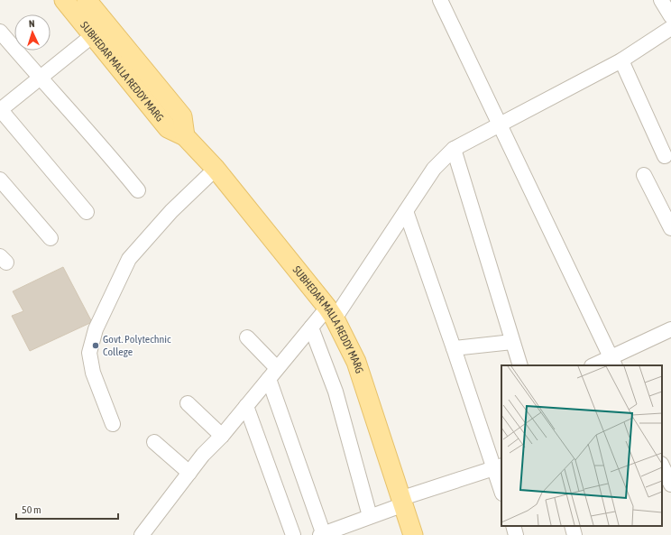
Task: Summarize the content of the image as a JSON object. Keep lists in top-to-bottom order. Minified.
{"streets":{"main road":["SUBHEDAR MALLA REDDY MARG"]},"places":["Govt. Polytechnic College"],"scale_bar":"50 m","north":"top"}
